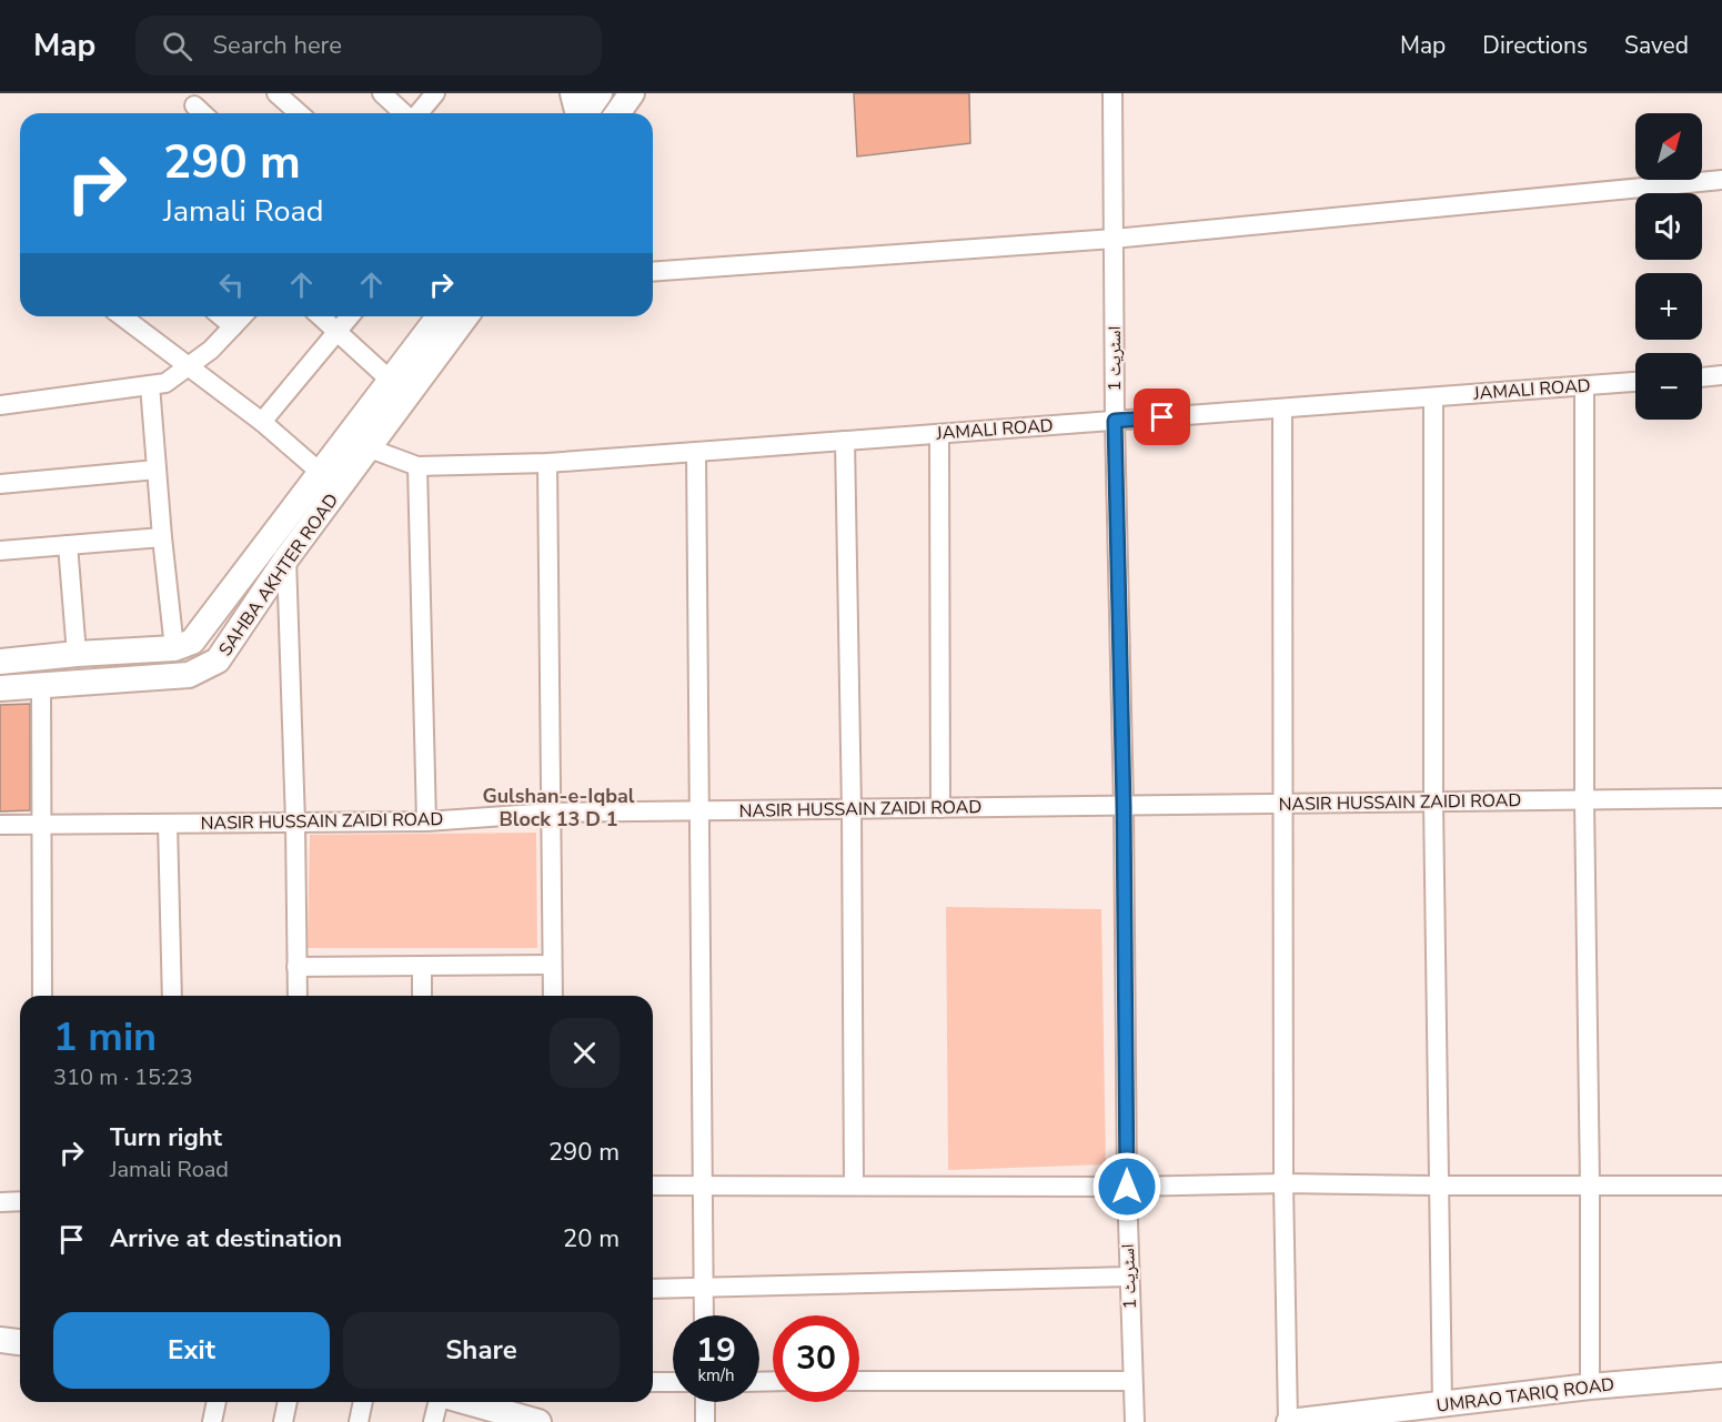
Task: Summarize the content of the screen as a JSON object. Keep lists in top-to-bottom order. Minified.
{"streets":{"main road":["SAHBA AKHTER ROAD","UMRAO TARIQ ROAD"],"street":["اسٹریٹ 1","JAMALI ROAD","NASIR HUSSAIN ZAIDI ROAD"]},"crossings":[["اسٹریٹ 1","JAMALI ROAD"],["اسٹریٹ 1","NASIR HUSSAIN ZAIDI ROAD"],["JAMALI ROAD","SAHBA AKHTER ROAD"]],"districts":["Gulshan-e-Iqbal Block 13 D 1"],"north":"top right","page":{"header":"Map","search":"Search here","nav":["Map","Directions","Saved"],"map_buttons":["+","−"],"turn":["290 m","Jamali Road"],"heading":["1 min","310 m · 15:23"],"list":[{"name":"Turn right","note":"Jamali Road","value":"290 m"},{"name":"Arrive at destination","value":"20 m"}],"buttons":["Exit","Share"],"speed":"19 km/h","limit":"30"}}
